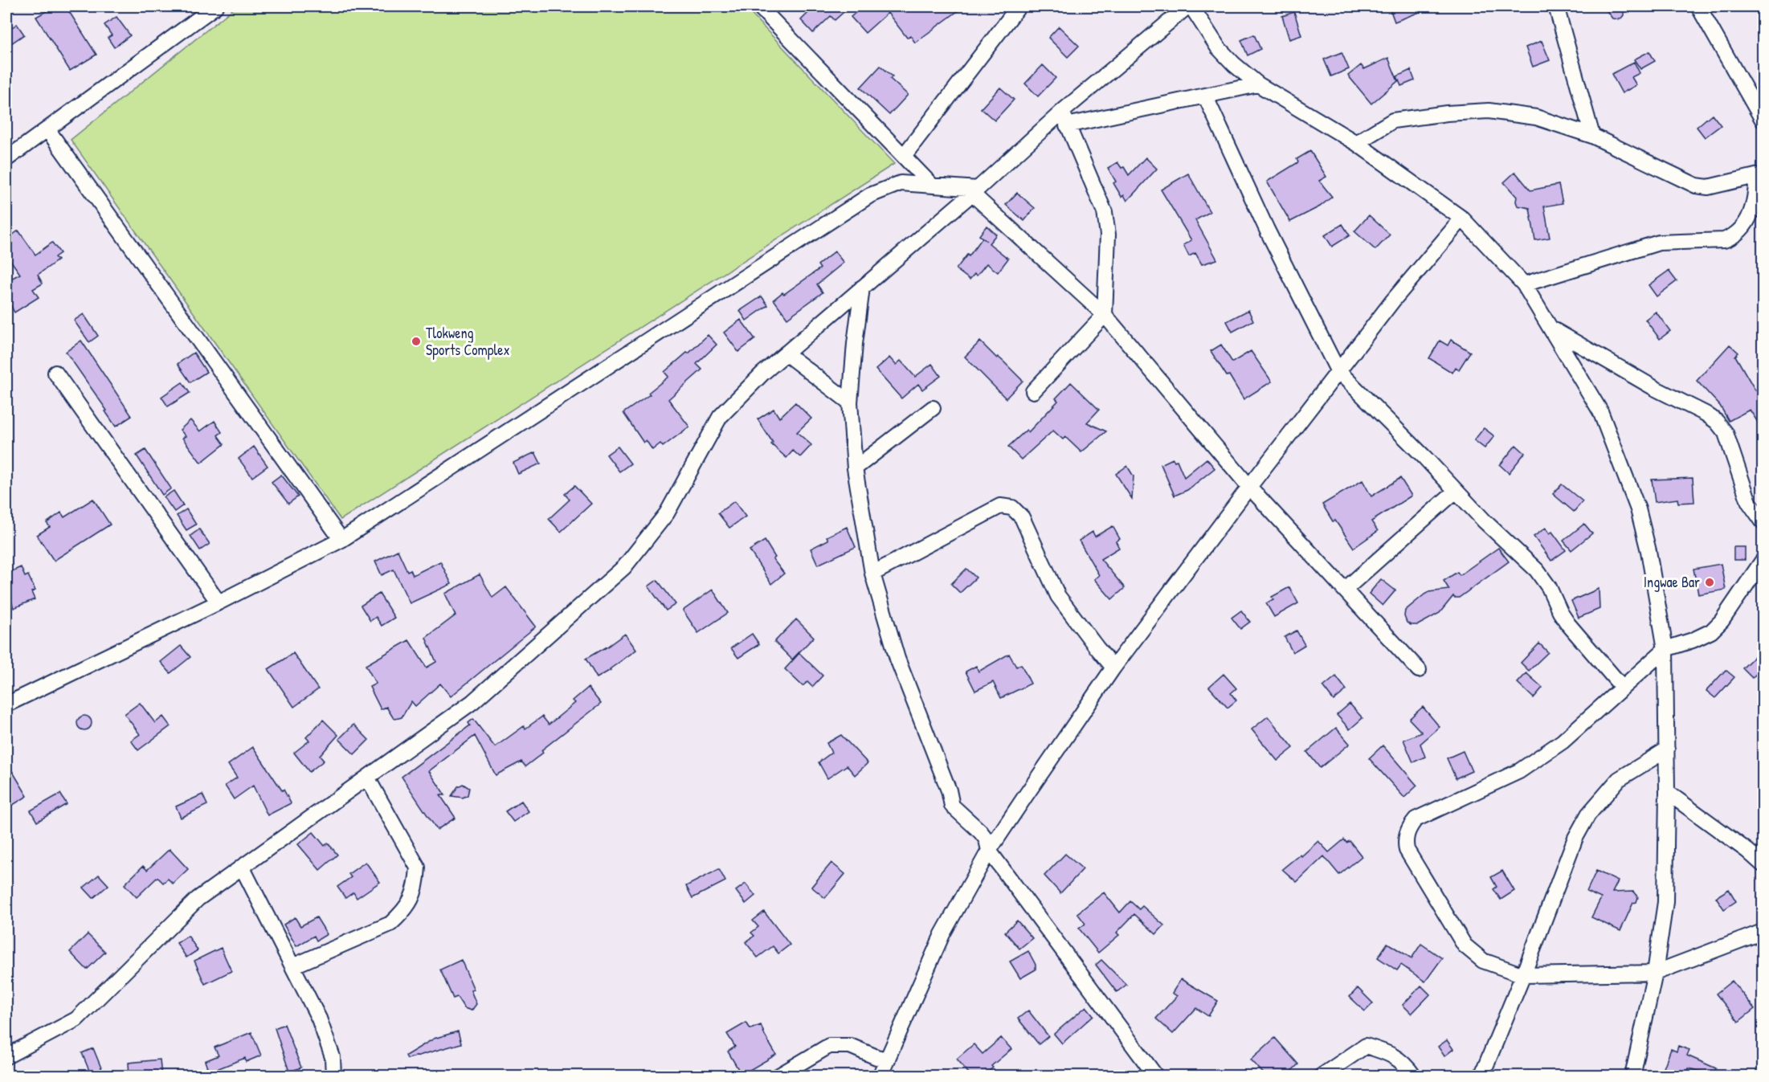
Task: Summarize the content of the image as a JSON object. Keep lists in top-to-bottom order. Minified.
{"places":["Tlokweng Sports Complex","Ingwae Bar"]}
